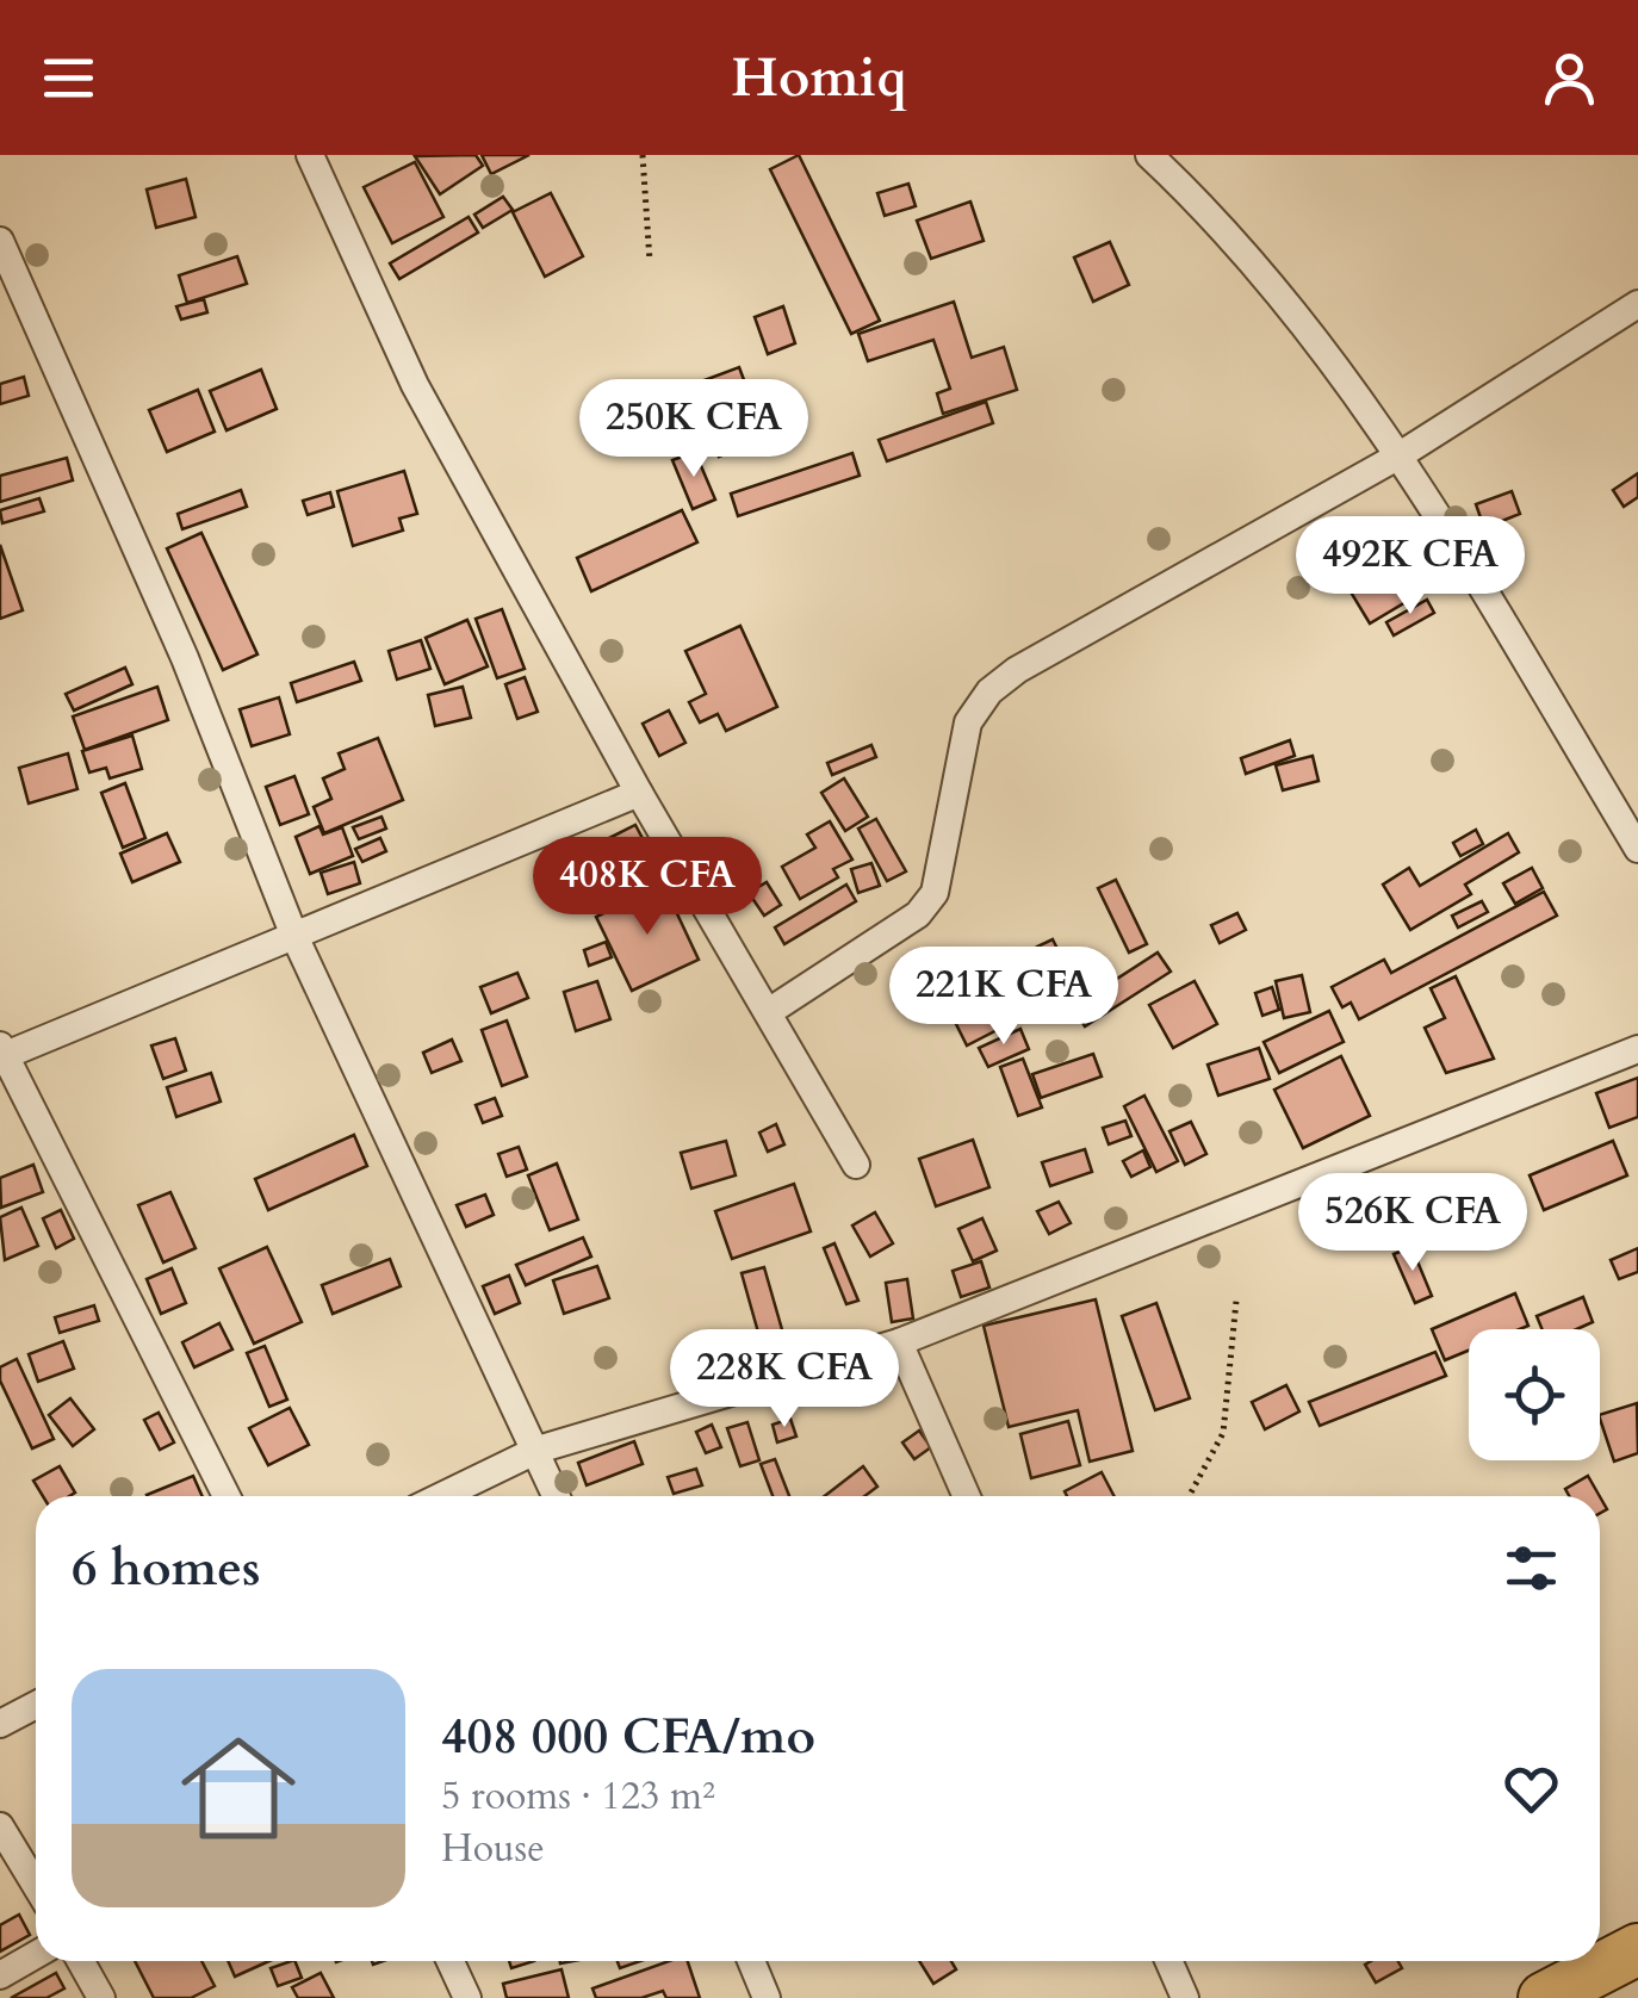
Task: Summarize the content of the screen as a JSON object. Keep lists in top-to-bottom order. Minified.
{"page":{"header":"Homiq","price":["250K CFA","492K CFA","408K CFA","221K CFA","526K CFA","228K CFA"],"heading":"6 homes","list":[{"name":"408 000 CFA/mo","note":"5 rooms · 123 m² · House"}]}}
